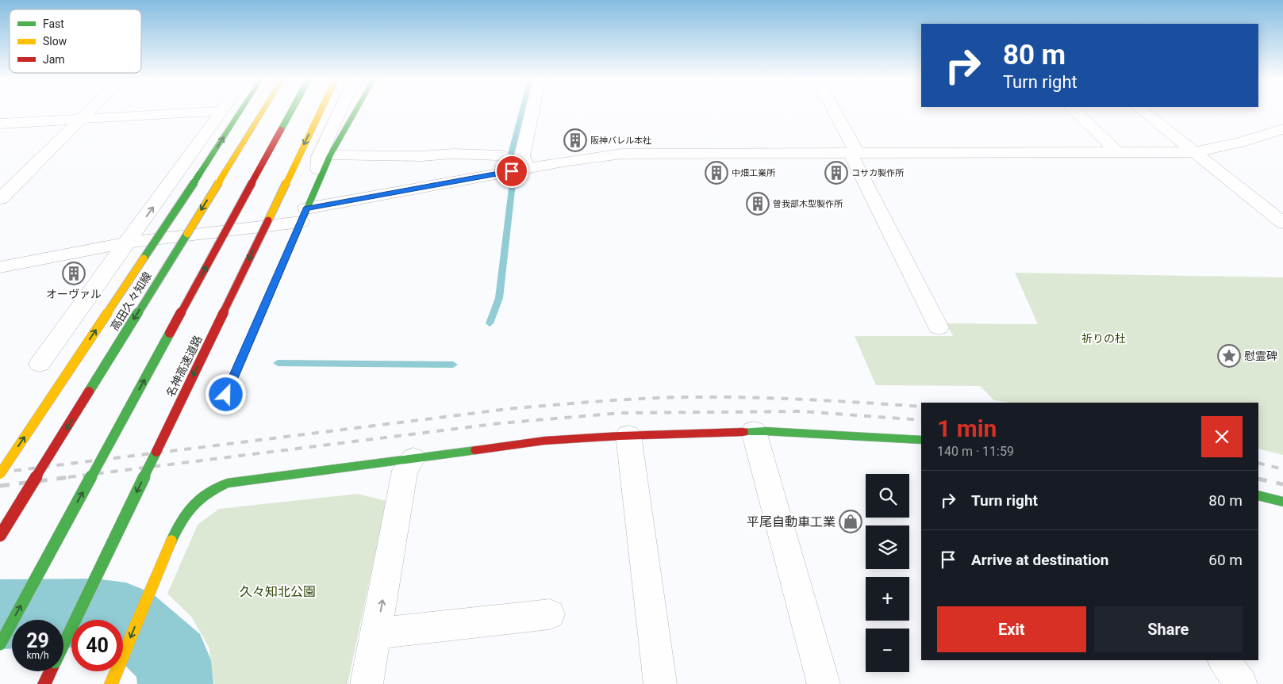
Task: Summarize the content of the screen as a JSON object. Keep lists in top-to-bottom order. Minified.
{"streets":{"main road":["高田久々知線","名神高速道路"]},"parks":["祈りの杜","久々知北公園"],"places":{"building":["阪神バレル本社","中畑工業所","コサカ製作所","曽我部木型製作所","オーヴァル"],"place":["慰霊碑"],"shop":["平尾自動車工業"]},"legend":["Fast","Slow","Jam"],"page":{"turn":["80 m","Turn right"],"heading":["1 min","140 m · 11:59"],"list":[{"name":"Turn right","value":"80 m"},{"name":"Arrive at destination","value":"60 m"}],"map_buttons":["+","−"],"buttons":["Exit","Share"],"speed":"29 km/h","limit":"40"}}
